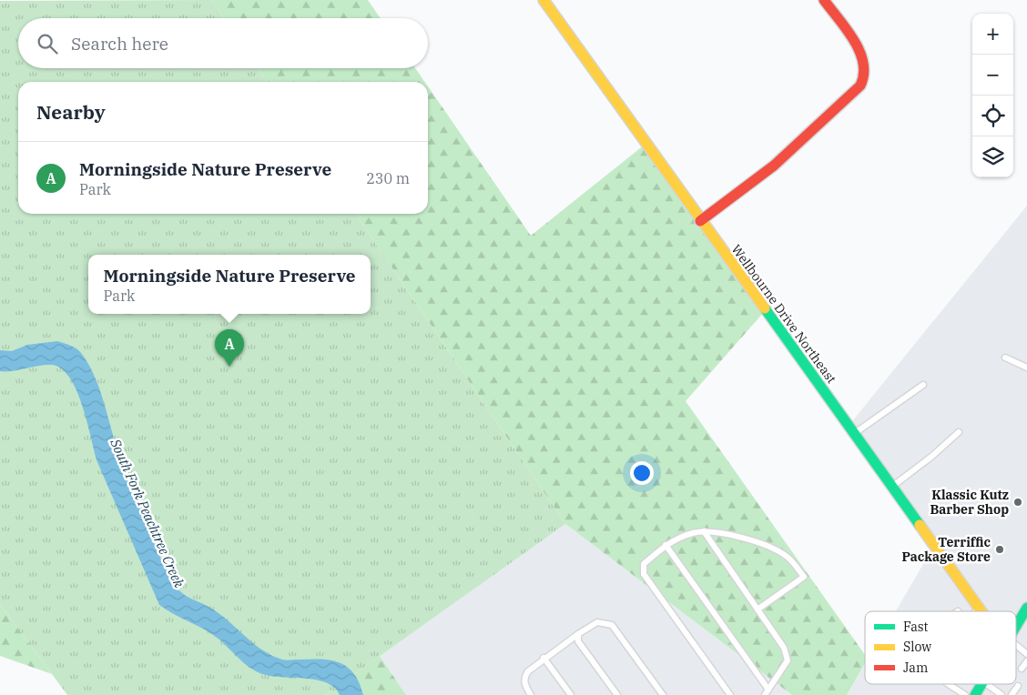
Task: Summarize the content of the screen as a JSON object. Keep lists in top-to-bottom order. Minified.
{"streets":{"street":["Wellbourne Drive Northeast"]},"water":["South Fork Peachtree Creek"],"places":["Klassic Kutz Barber Shop","Terriffic Package Store"],"legend":["Fast","Slow","Jam"],"page":{"map_buttons":["+","−"],"search":"Search here","heading":"Nearby","list":[{"mark":"A","name":"Morningside Nature Preserve","note":"Park","value":"230 m"}],"popup":["Morningside Nature Preserve","Park"],"pins":"A"}}
